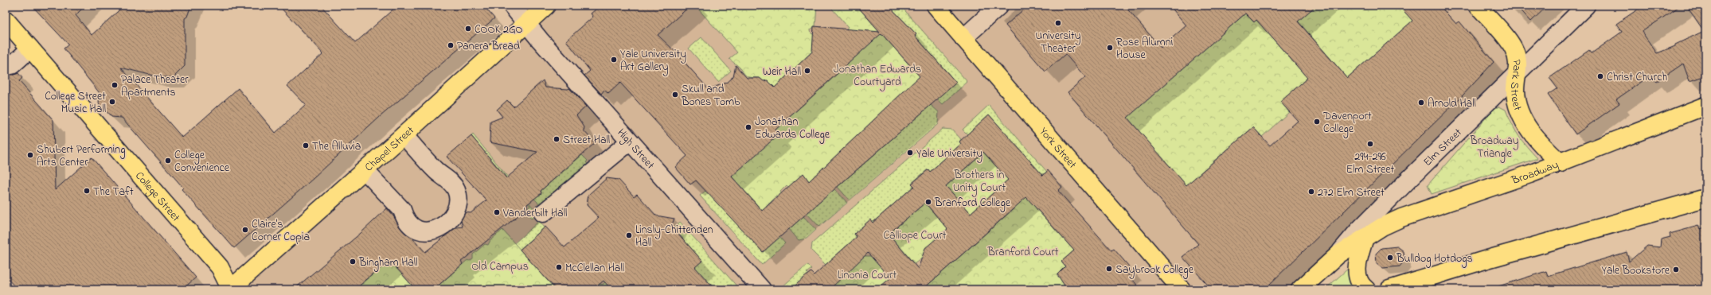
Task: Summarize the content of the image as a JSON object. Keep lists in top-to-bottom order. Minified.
{"streets":{"main road":["Park Street","Elm Street","York Street","Chapel Street","Broadway","College Street"],"street":["High Street"]},"crossings":[["Park Street","Elm Street"],["Park Street","Broadway"],["Elm Street","Broadway"],["Chapel Street","High Street"],["Chapel Street","College Street"]],"parks":["Jonathan Edwards Courtyard","Broadway Triangle","Brothers in Unity Court","Calliope Court","Branford Court","Old Campus","Linonia Court"],"places":["University Theater","COOK 2GO","Panera Bread","Rose Alumni House","Yale University Art Gallery","Weir Hall","Christ Church","Palace Theater Apartments","Skull and Bones Tomb","College Street Music Hall","Arnold Hall","Davenport College","Jonathan Edwards College","Street Hall","294-296 Elm Street","The Alluvia","Yale University","Shubert Performing Arts Center","College Convenience","The Taft","272 Elm Street","Branford College","Vanderbilt Hall","Claire's Corner Copia","Linsly-Chittenden Hall","Bulldog Hotdogs","Bingham Hall","McClellan Hall","Saybrook College","Yale Bookstore"]}
